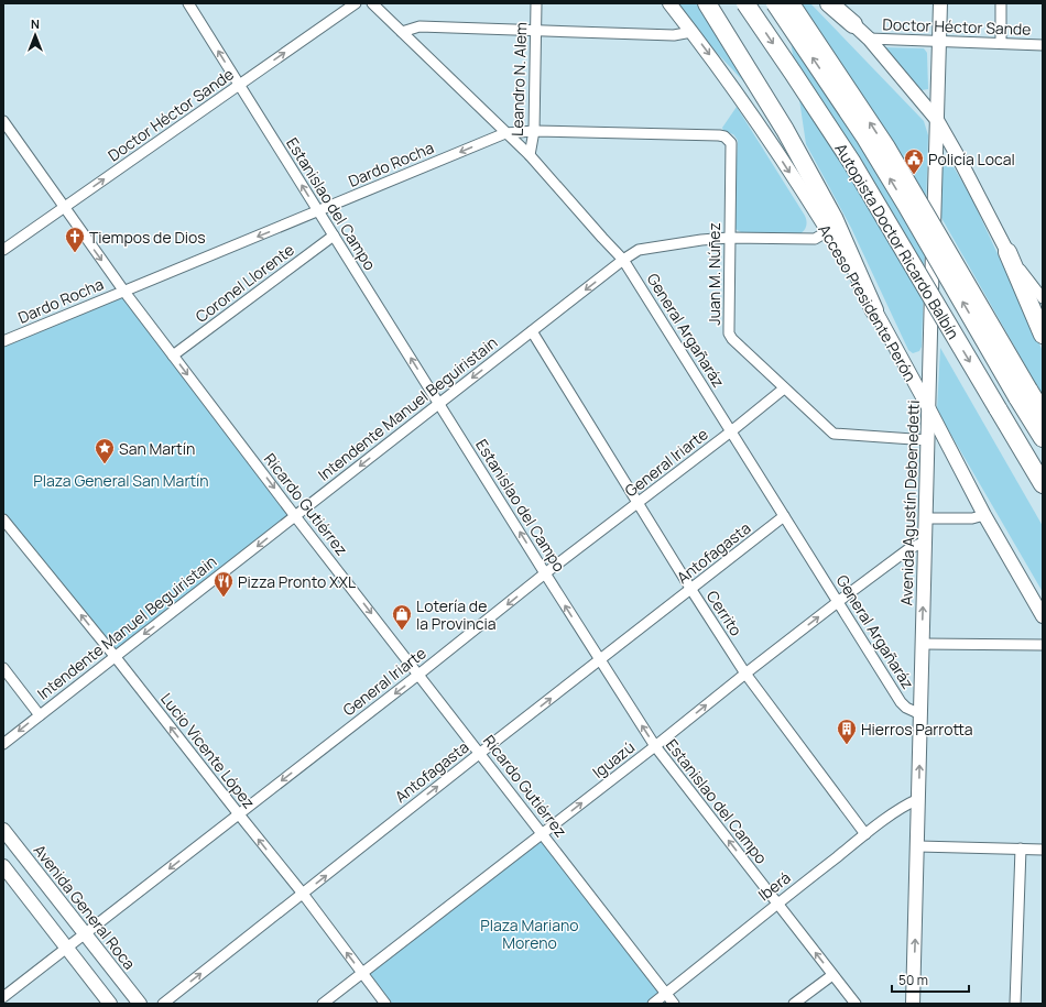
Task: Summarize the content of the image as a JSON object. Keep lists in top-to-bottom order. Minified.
{"streets":{"highway":["Autopista Doctor Ricardo Balbín"],"main road":["Acceso Presidente Perón","Avenida Agustín Debenedetti","Avenida General Roca"],"street":["Doctor Héctor Sande","Leandro N. Alem","Dardo Rocha","Estanislao del Campo","Juan M. Núñez","Coronel Llorente","General Argañaráz","Intendente Manuel Beguiristain","General Iriarte","Ricardo Gutiérrez","Antofagasta","Cerrito","Lucio Vicente López","Iguazú","Iberá"]},"crossings":[["Doctor Héctor Sande","Estanislao del Campo"],["Doctor Héctor Sande","Avenida Agustín Debenedetti"],["Doctor Héctor Sande","Ricardo Gutiérrez"],["Leandro N. Alem","Dardo Rocha"],["Leandro N. Alem","General Argañaráz"],["Dardo Rocha","Estanislao del Campo"],["Dardo Rocha","Juan M. Núñez"],["Dardo Rocha","General Argañaráz"],["Dardo Rocha","Ricardo Gutiérrez"],["Estanislao del Campo","Coronel Llorente"],["Estanislao del Campo","Intendente Manuel Beguiristain"],["Estanislao del Campo","General Iriarte"],["Estanislao del Campo","Antofagasta"],["Estanislao del Campo","Iguazú"],["Estanislao del Campo","Iberá"],["Juan M. Núñez","Intendente Manuel Beguiristain"],["Juan M. Núñez","General Iriarte"],["Juan M. Núñez","Avenida Agustín Debenedetti"],["Coronel Llorente","Ricardo Gutiérrez"],["Acceso Presidente Perón","Intendente Manuel Beguiristain"],["Acceso Presidente Perón","Avenida Agustín Debenedetti"],["General Argañaráz","Intendente Manuel Beguiristain"],["General Argañaráz","General Iriarte"],["General Argañaráz","Avenida Agustín Debenedetti"],["General Argañaráz","Antofagasta"],["General Argañaráz","Iguazú"],["Intendente Manuel Beguiristain","Ricardo Gutiérrez"],["Intendente Manuel Beguiristain","Cerrito"],["Intendente Manuel Beguiristain","Lucio Vicente López"],["General Iriarte","Ricardo Gutiérrez"],["General Iriarte","Cerrito"],["General Iriarte","Lucio Vicente López"],["General Iriarte","Avenida General Roca"],["Avenida Agustín Debenedetti","Iguazú"],["Avenida Agustín Debenedetti","Iberá"],["Ricardo Gutiérrez","Antofagasta"],["Ricardo Gutiérrez","Iguazú"],["Ricardo Gutiérrez","Iberá"],["Antofagasta","Cerrito"],["Antofagasta","Lucio Vicente López"],["Cerrito","Iguazú"],["Cerrito","Iberá"],["Lucio Vicente López","Iguazú"]],"one_way":["Doctor Héctor Sande","Dardo Rocha","Estanislao del Campo","Intendente Manuel Beguiristain","General Iriarte","Ricardo Gutiérrez","Antofagasta","Lucio Vicente López","Iguazú"],"parks":["Plaza General San Martín","Plaza Mariano Moreno"],"places":{"public building":["Policía Local"],"church":["Tiempos de Dios"],"place":["San Martín"],"restaurant":["Pizza Pronto XXL"],"shop":["Lotería de la Provincia"],"building":["Hierros Parrotta"]},"scale_bar":"50 m","north":"top"}
